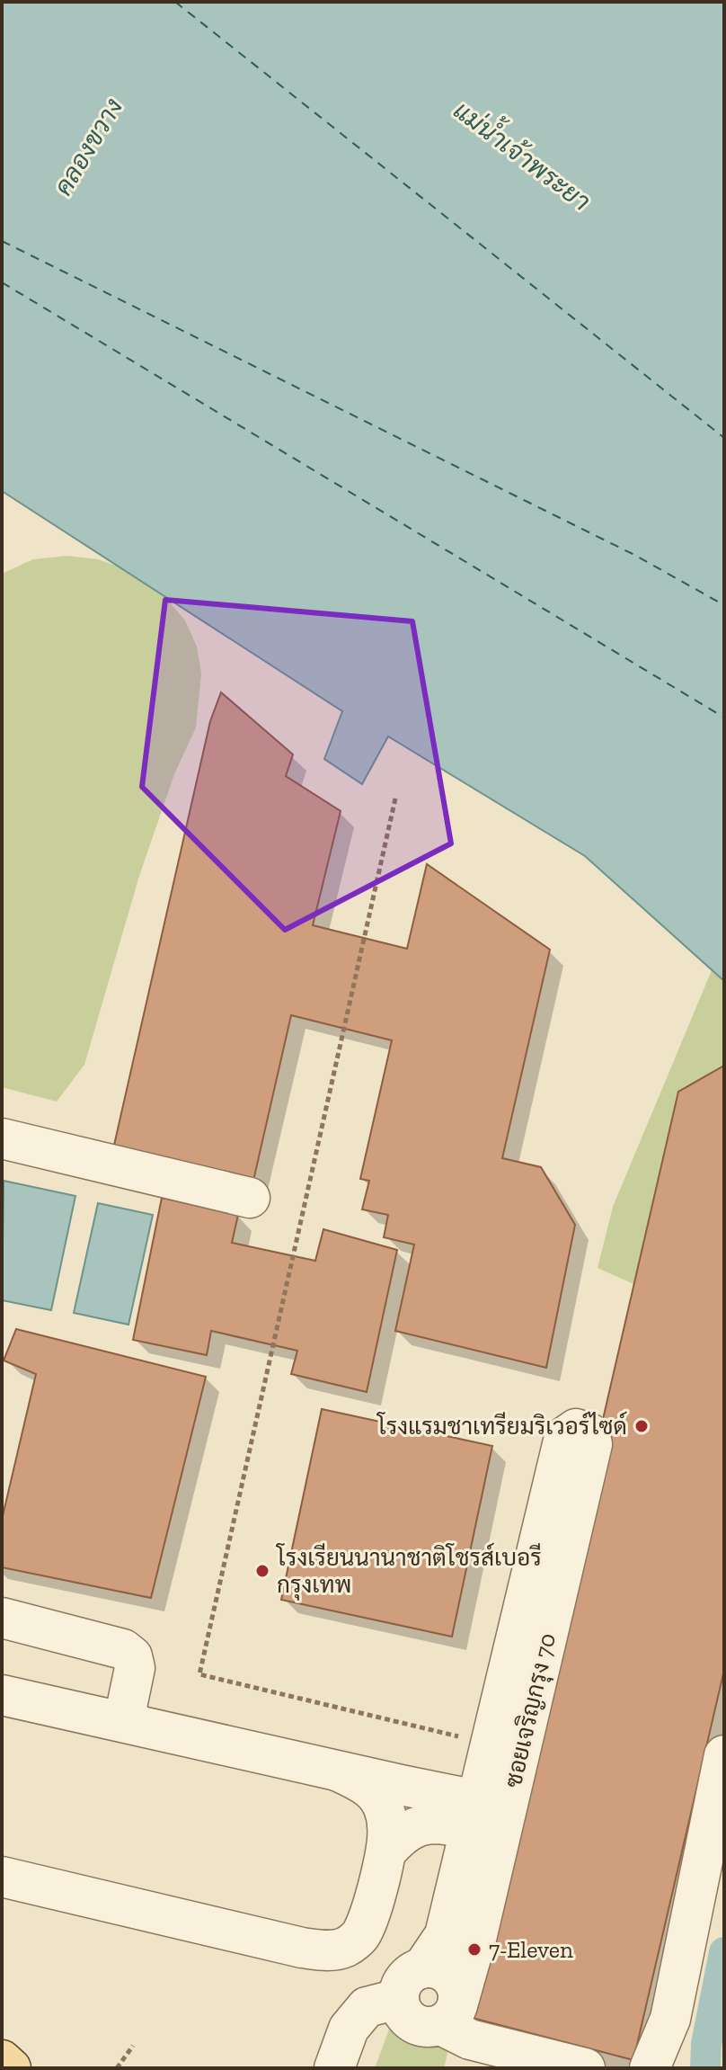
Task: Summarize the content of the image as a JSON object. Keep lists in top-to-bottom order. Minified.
{"streets":{"lane":["ซอยเจริญกรุง 70"]},"water":["คลองขวาง","แม่น้ำเจ้าพระยา"],"places":["โรงแรมชาเทรียมริเวอร์ไซด์","โรงเรียนนานาชาติโชรส์เบอรี กรุงเทพ","7-Eleven"]}
